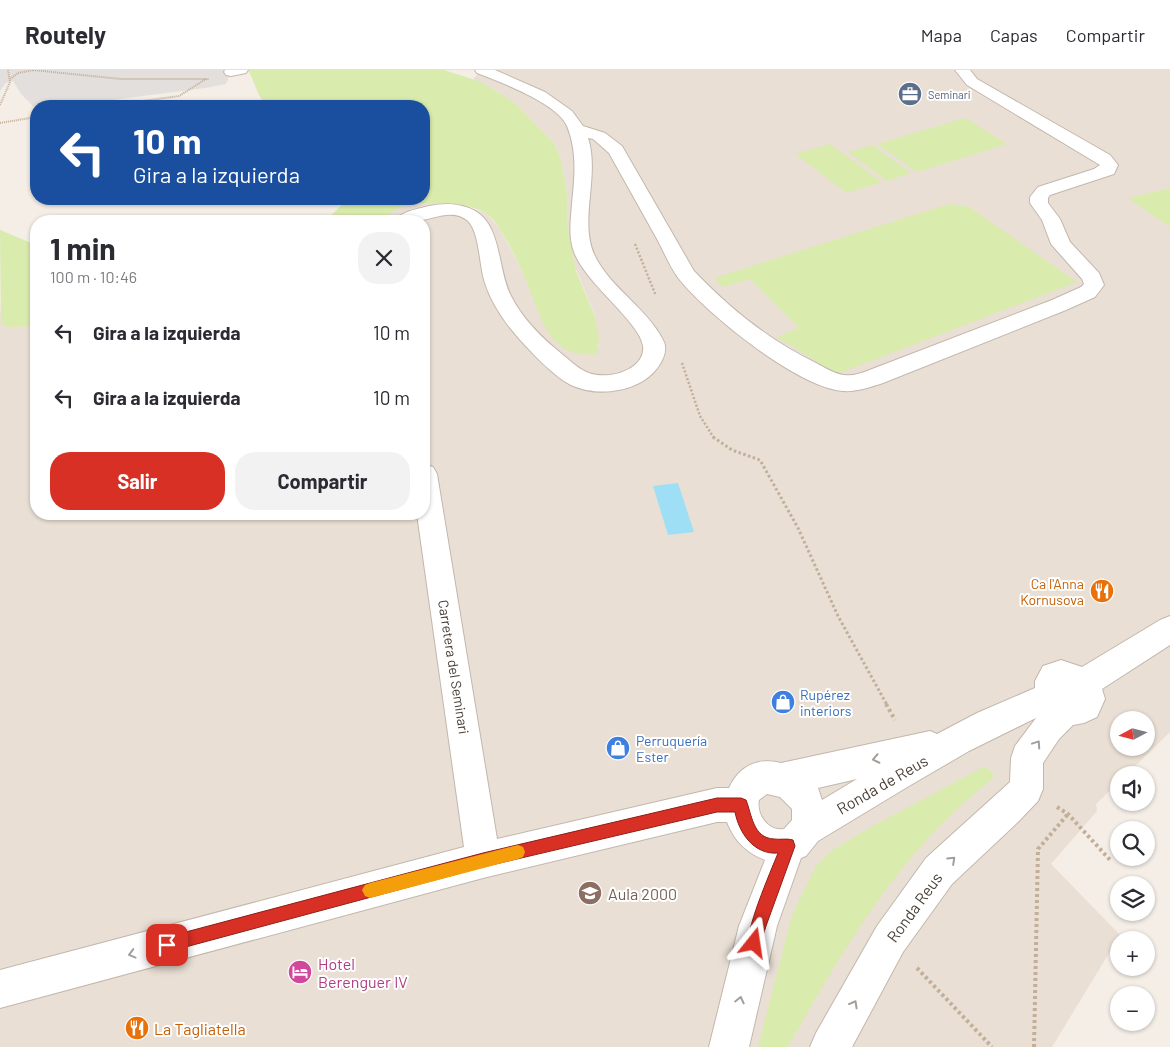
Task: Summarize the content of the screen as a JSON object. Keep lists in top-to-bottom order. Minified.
{"streets":{"street":["Carretera del Seminari","Ronda de Reus","Ronda Reus"]},"places":{"office":["Seminari"],"restaurant":["Ca l'Anna Kornusova","La Tagliatella"],"shop":["Rupérez interiors","Perruquería Ester"],"school or university":["Aula 2000"],"hotel":["Hotel Berenguer IV"]},"north":"left","page":{"header":"Routely","nav":["Mapa","Capas","Compartir"],"turn":["10 m","Gira a la izquierda"],"heading":["1 min","100 m · 10:46"],"list":[{"name":"Gira a la izquierda","value":"10 m"},{"name":"Gira a la izquierda","value":"10 m"}],"buttons":["Salir","Compartir"],"map_buttons":["+","−"]}}
